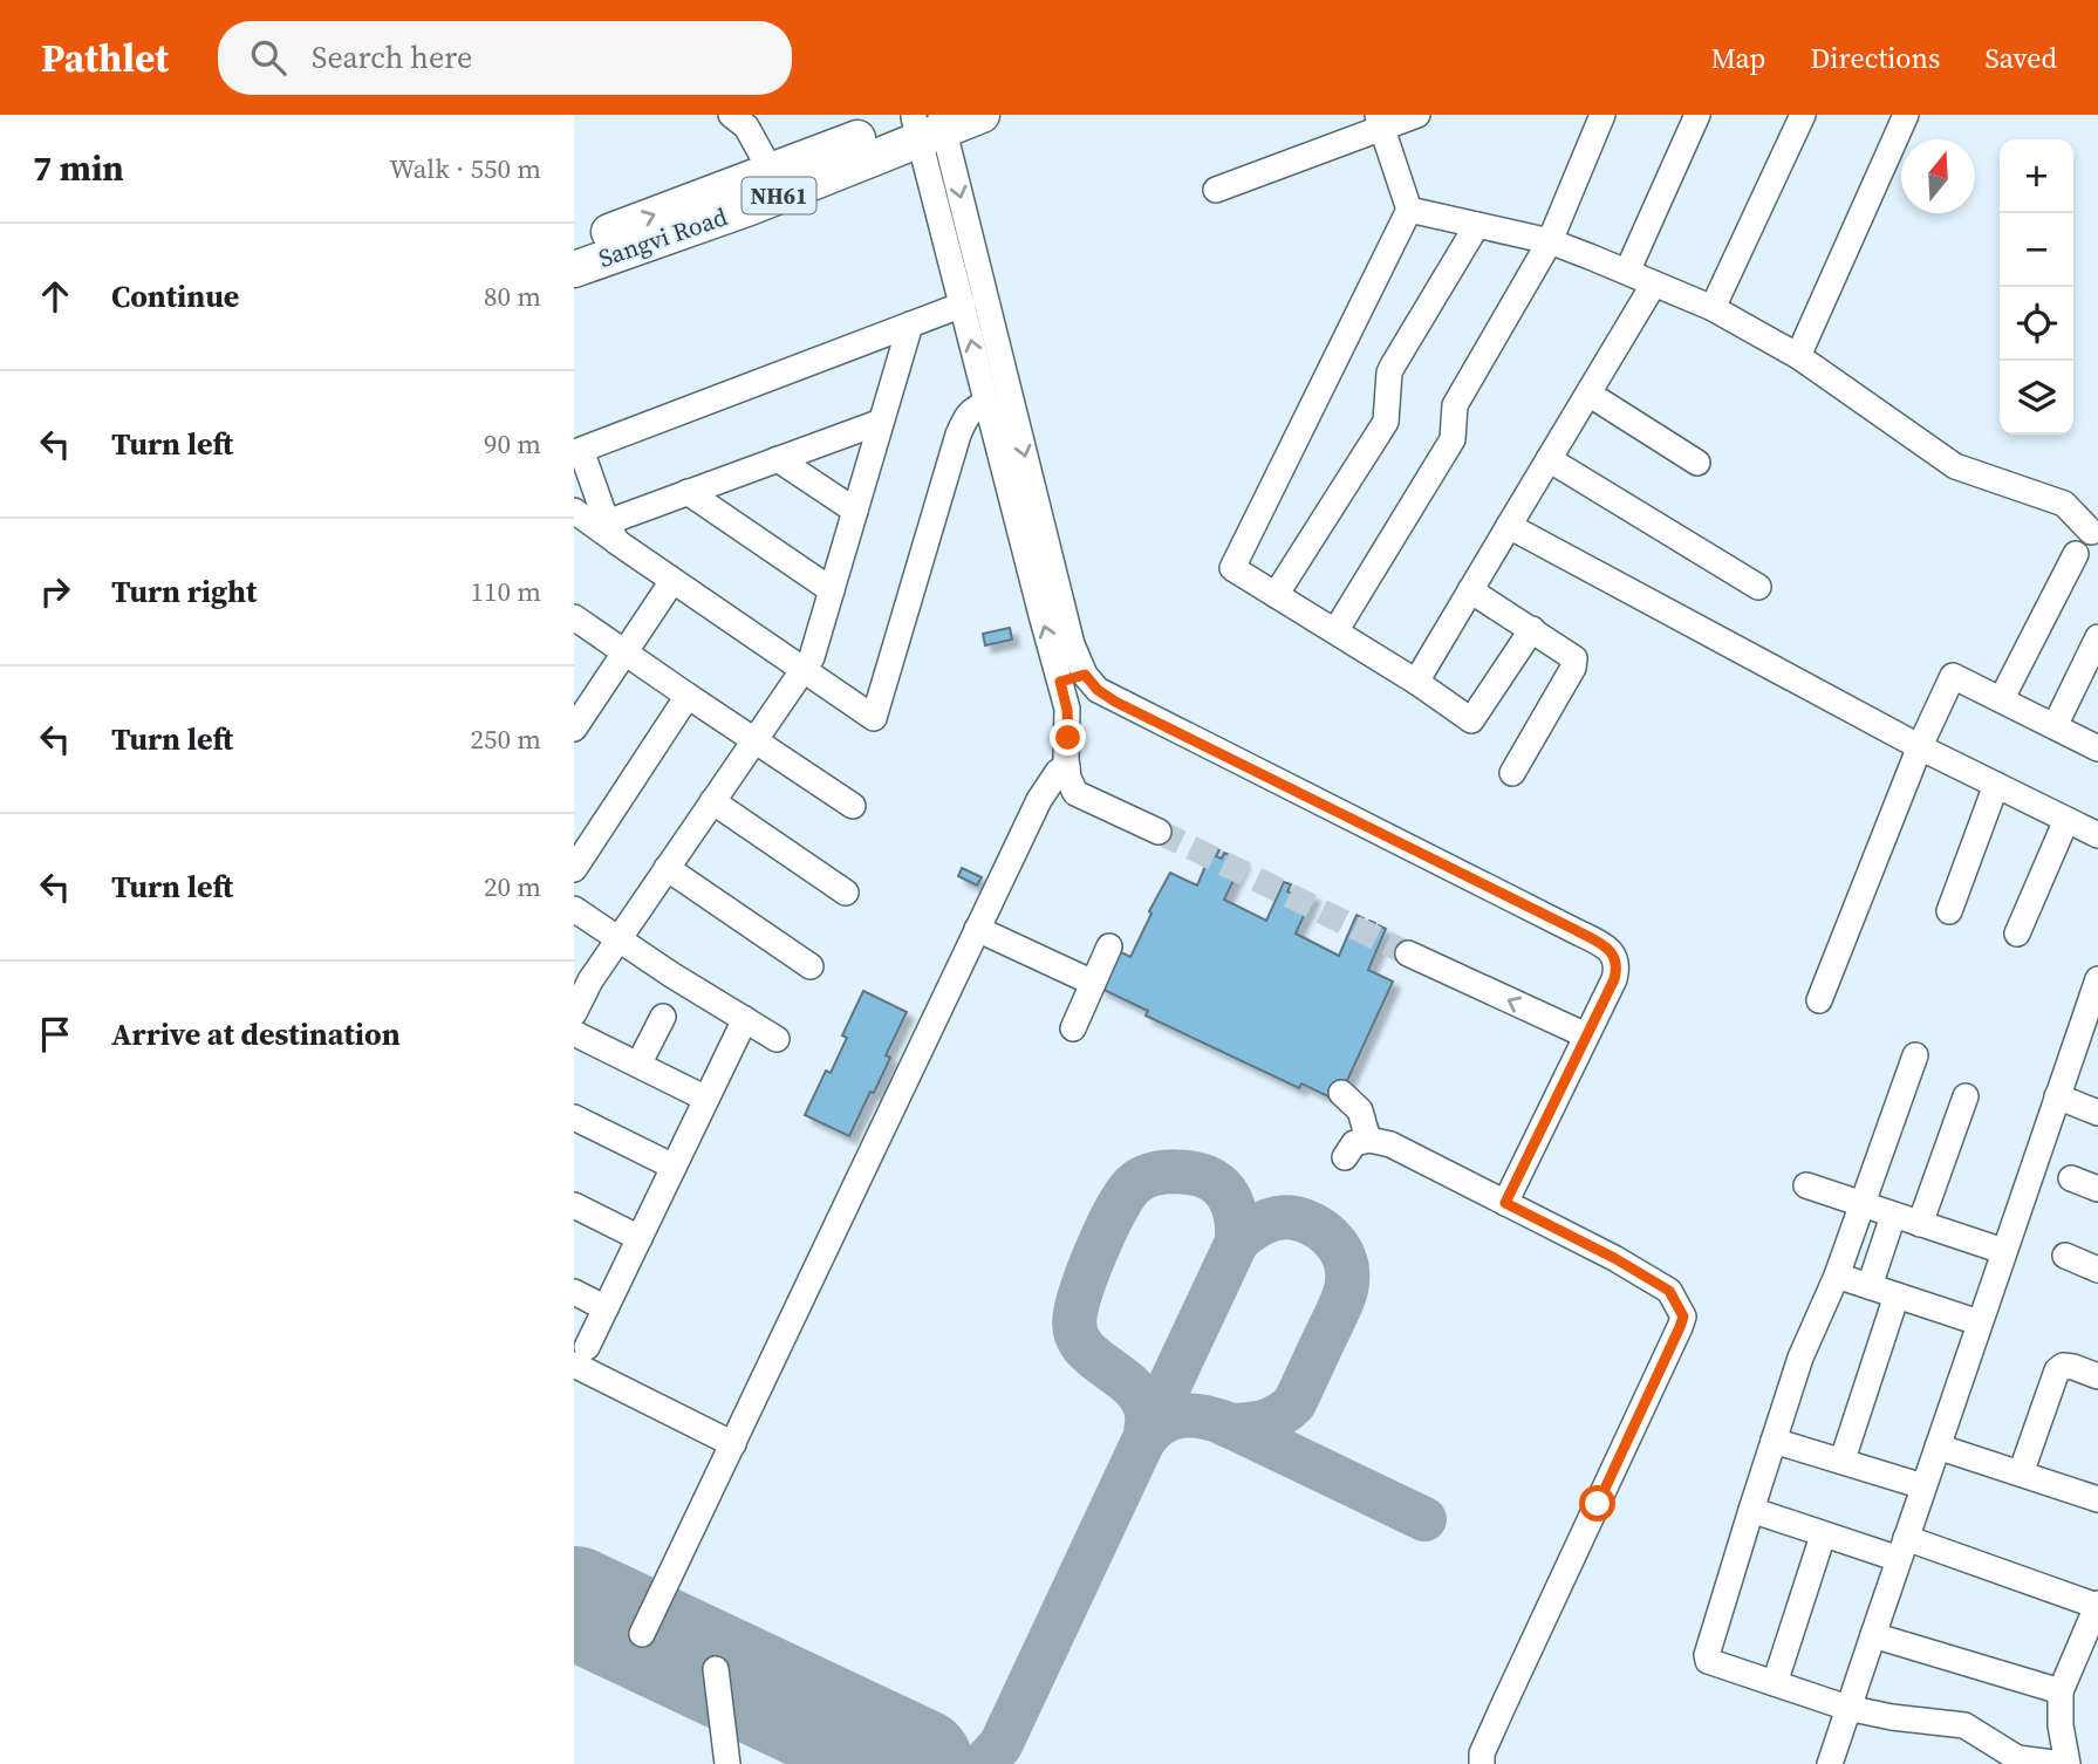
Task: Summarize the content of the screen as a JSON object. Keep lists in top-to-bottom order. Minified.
{"streets":{"highway":["NH61","Sangvi Road"]},"north":"top","page":{"header":"Pathlet","search":"Search here","nav":["Map","Directions","Saved"],"heading":["7 min","Walk · 550 m"],"map_buttons":["+","−"],"list":[["Continue","80 m"],["Turn left","90 m"],["Turn right","110 m"],["Turn left","250 m"],["Turn left","20 m"],"Arrive at destination"]}}
